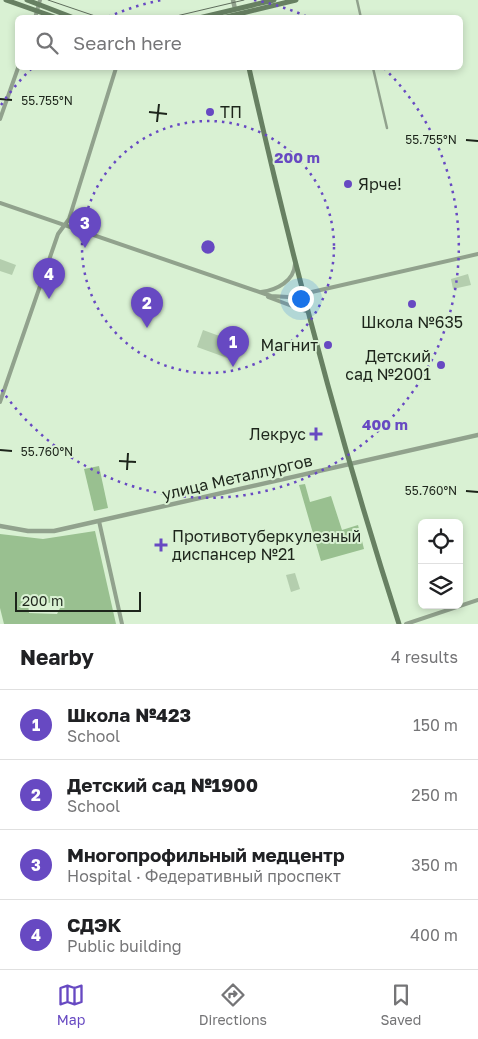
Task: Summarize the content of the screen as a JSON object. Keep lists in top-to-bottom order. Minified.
{"streets":{"street":["улица Металлургов"]},"places":{"other":["ТП","Ярче!","Школа №635","Магнит","Детский сад №2001"],"health":["Лекрус","Противотуберкулезный диспансер №21"]},"scale_bar":"200 m","page":{"search":"Search here","pins":["3","4","2","1"],"scale":"200 m","heading":["Nearby","4 results"],"list":[{"mark":"1","name":"Школа №423","note":"School","value":"150 m"},{"mark":"2","name":"Детский сад №1900","note":"School","value":"250 m"},{"mark":"3","name":"Многопрофильный медцентр","note":"Hospital · Федеративный проспект","value":"350 m"},{"mark":"4","name":"СДЭК","note":"Public building","value":"400 m"}],"nav":["Map","Directions","Saved"]},"coordinates":["55.755°N","55.760°N"],"rings":["200 m","400 m"]}
